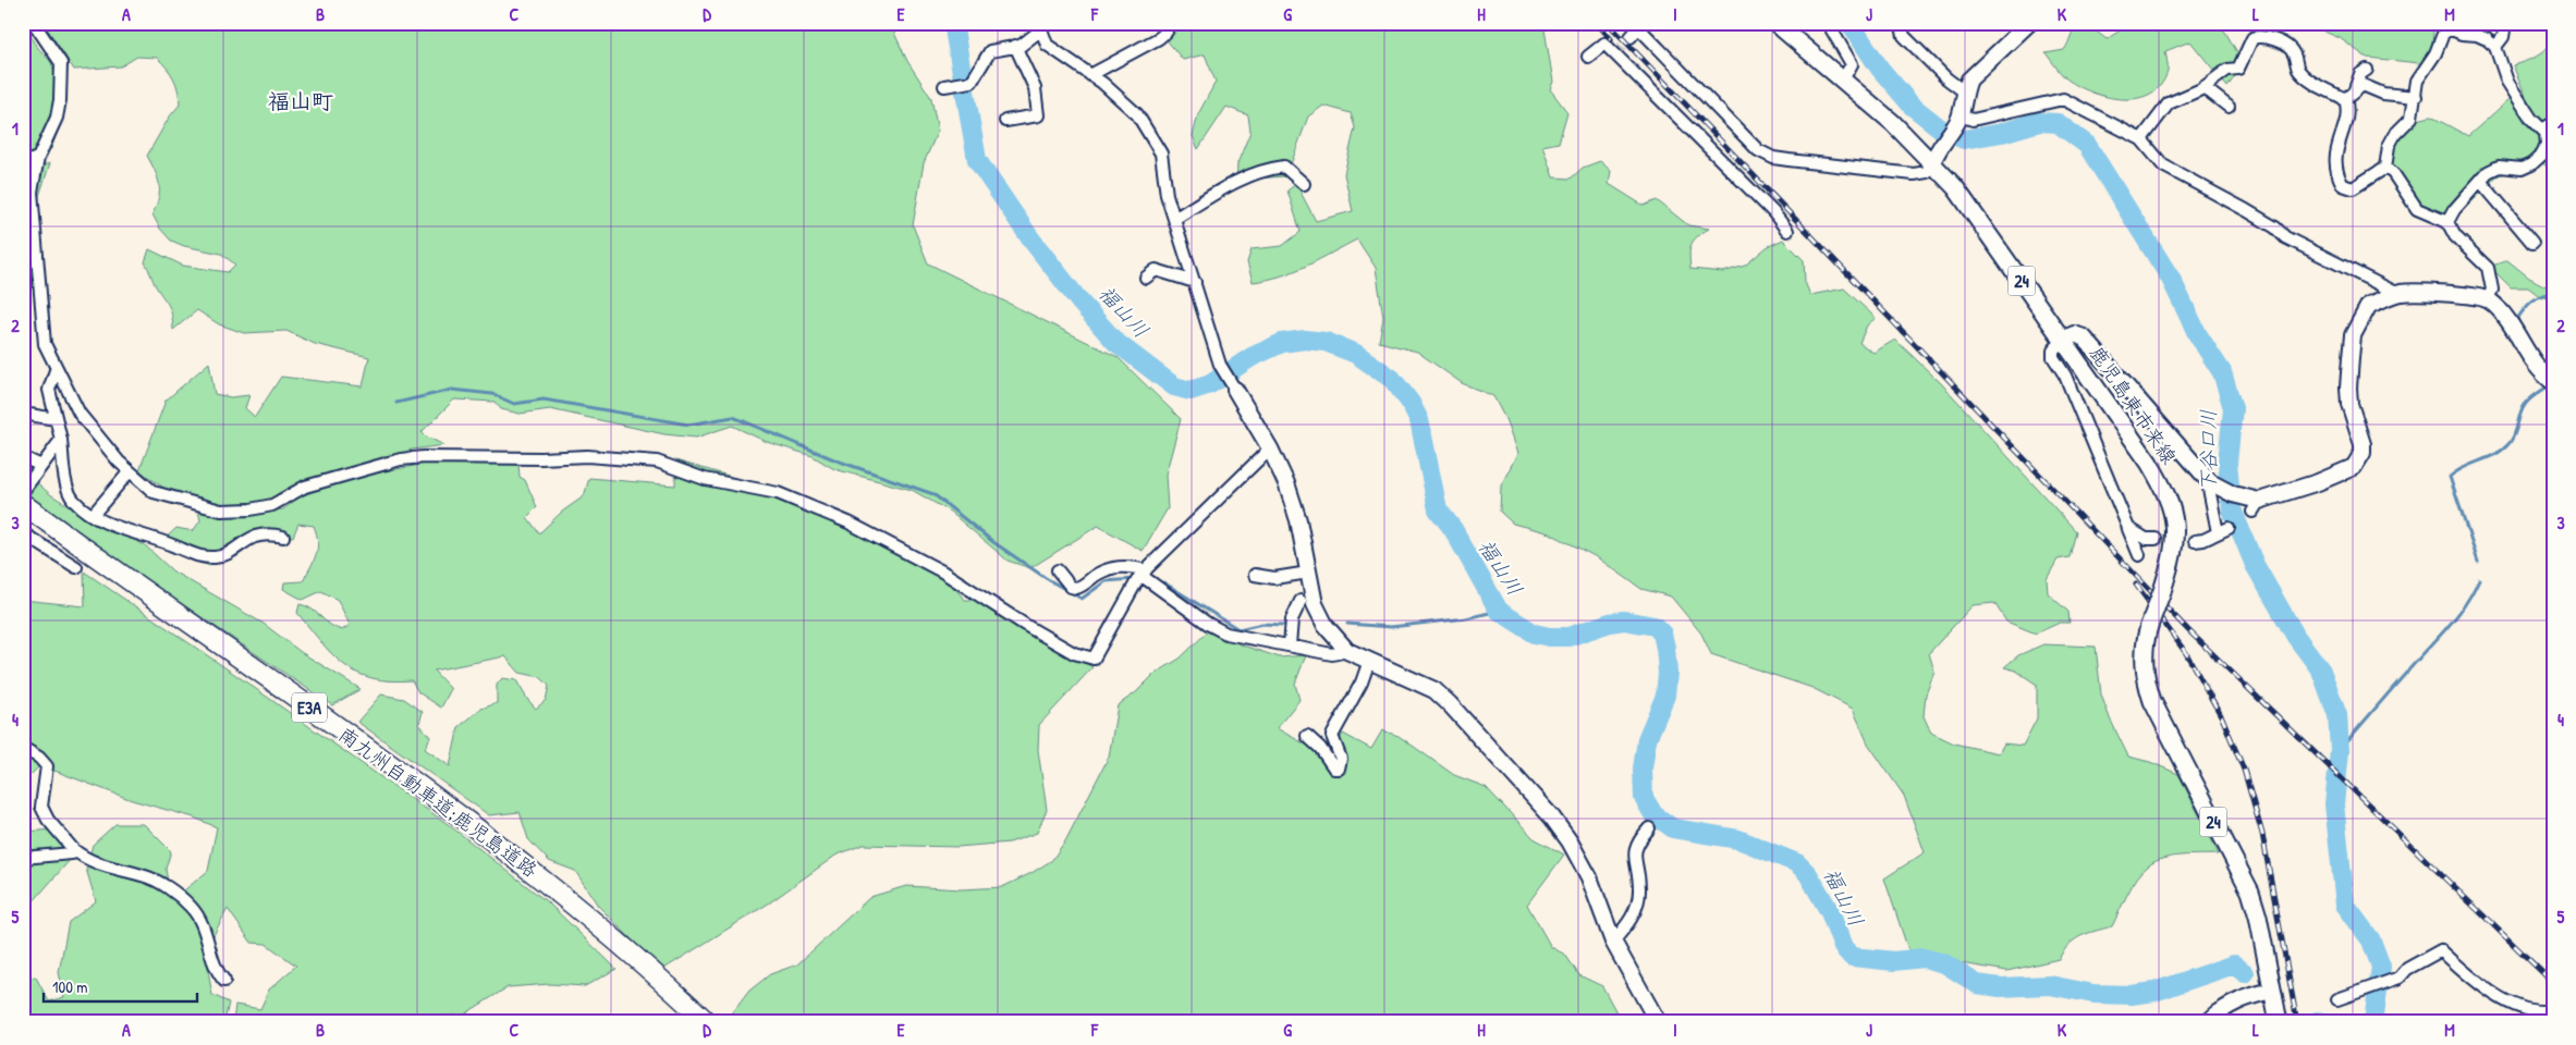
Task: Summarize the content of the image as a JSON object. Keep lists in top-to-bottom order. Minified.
{"streets":{"highway":["E3A","南九州自動車道;鹿児島道路"],"main road":["24","鹿児島東市来線"]},"districts":["福山町"],"water":["福山川","下谷口川"],"scale_bar":"100 m","grid":{"columns":["A","B","C","D","E","F","G","H","I","J","K","L","M"],"rows":["1","2","3","4","5"]}}
